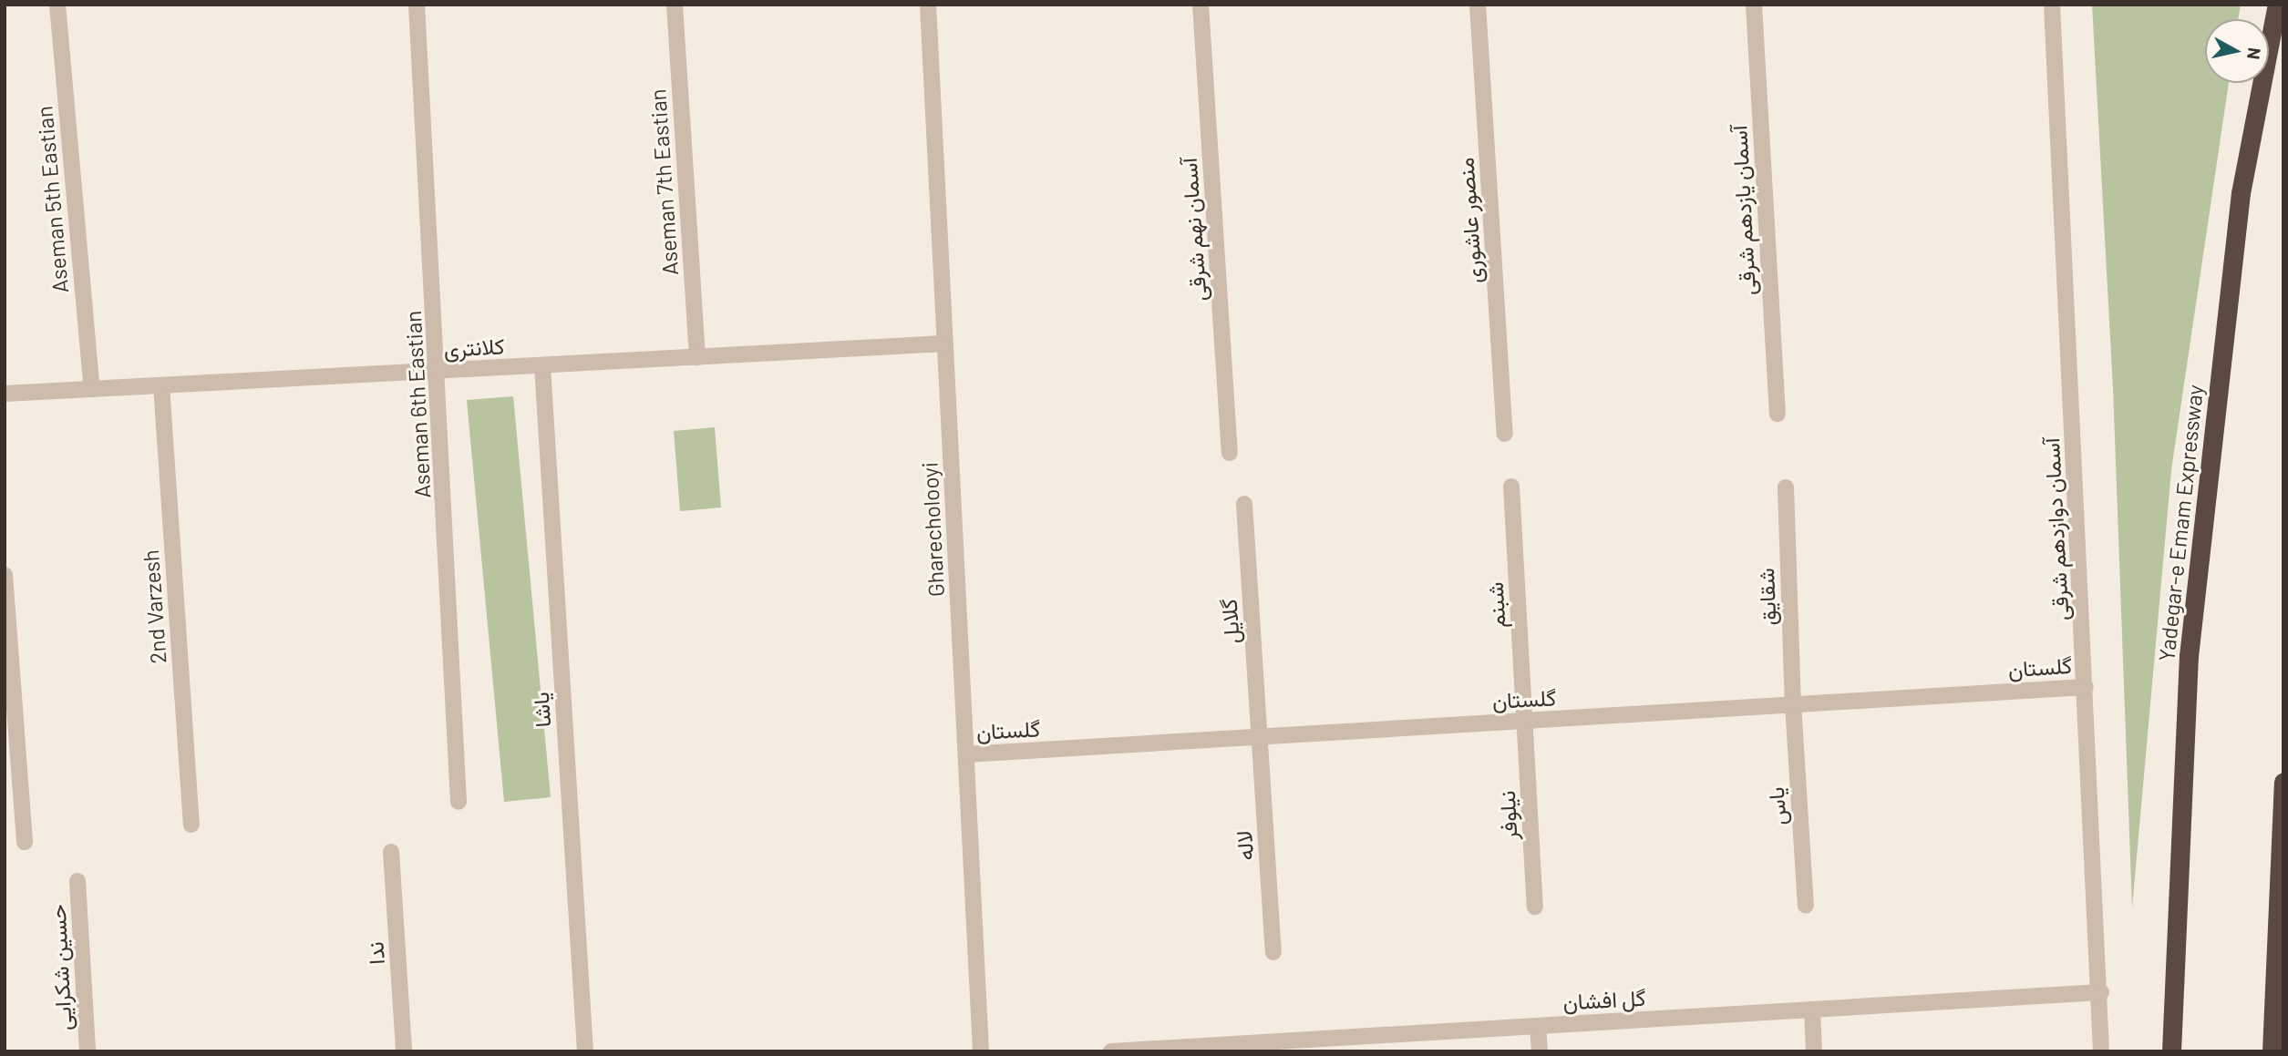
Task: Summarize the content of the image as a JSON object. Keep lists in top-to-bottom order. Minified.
{"streets":{"highway":["Yadegar-e Emam Expressway"],"street":["Aseman 7th Eastian","Aseman 5th Eastian","آسمان یازدهم شرقی","منصور عاشوری","آسمان نهم شرقی","کلانتری","Aseman 6th Eastian","Gharecholooyi","آسمان دوازدهم شرقی","شقایق","شبنم","2nd Varzesh","گلایل","گلستان","یاشا","یاس","نیلوفر","لاله","ندا","حسین شکرایی","گل افشان"]},"crossings":[["Aseman 7th Eastian","کلانتری"],["Aseman 5th Eastian","کلانتری"],["کلانتری","Aseman 6th Eastian"],["کلانتری","Gharecholooyi"],["کلانتری","2nd Varzesh"],["کلانتری","یاشا"],["Gharecholooyi","گلستان"],["آسمان دوازدهم شرقی","گلستان"],["آسمان دوازدهم شرقی","گل افشان"],["شقایق","گلستان"],["شقایق","یاس"],["شبنم","گلستان"],["شبنم","نیلوفر"],["گلایل","گلستان"],["گلایل","لاله"],["گلستان","یاس"],["گلستان","نیلوفر"],["گلستان","لاله"]],"north":"right"}
